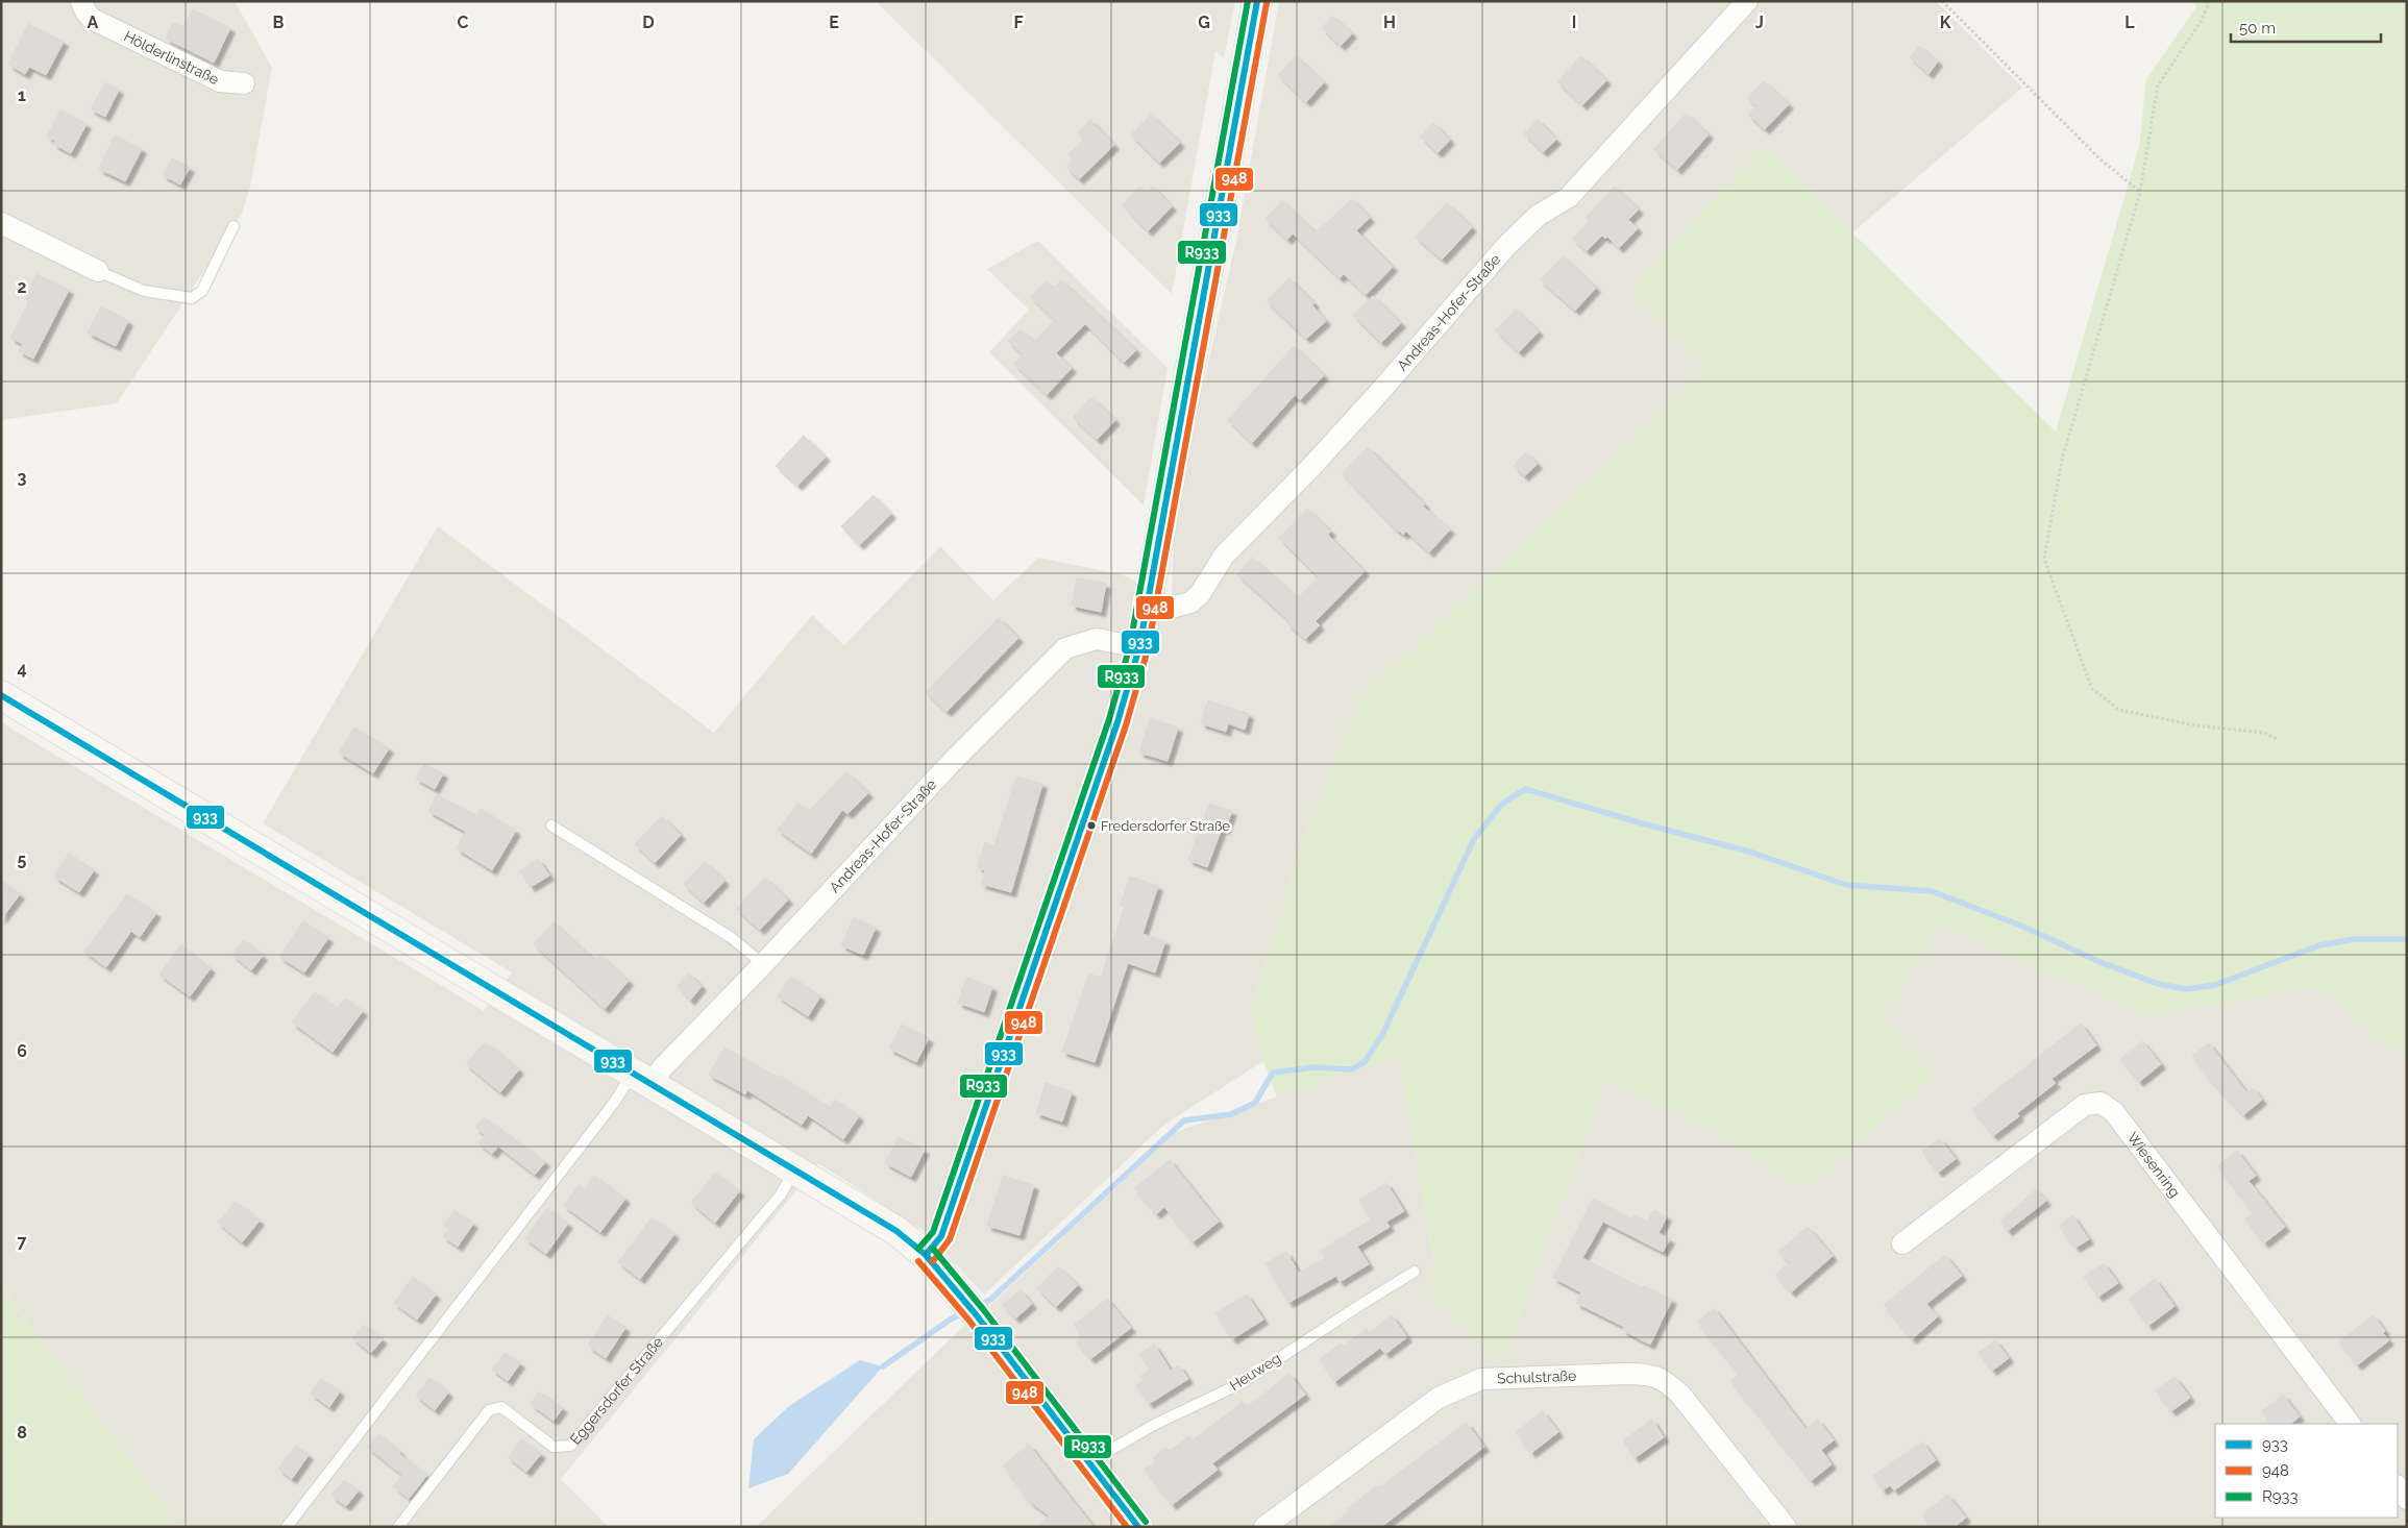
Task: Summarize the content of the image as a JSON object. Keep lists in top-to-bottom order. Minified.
{"streets":{"street":["Hölderlinstraße","Andreas-Hofer-Straße","Wiesenring","Schulstraße"],"lane":["Heuweg","Eggersdorfer Straße"]},"places":["Fredersdorfer Straße"],"lines":["transit line 933","transit line R933","transit line 948"],"legend":["933","948","R933"],"scale_bar":"50 m","grid":{"columns":["A","B","C","D","E","F","G","H","I","J","K","L"],"rows":["1","2","3","4","5","6","7","8"]}}
